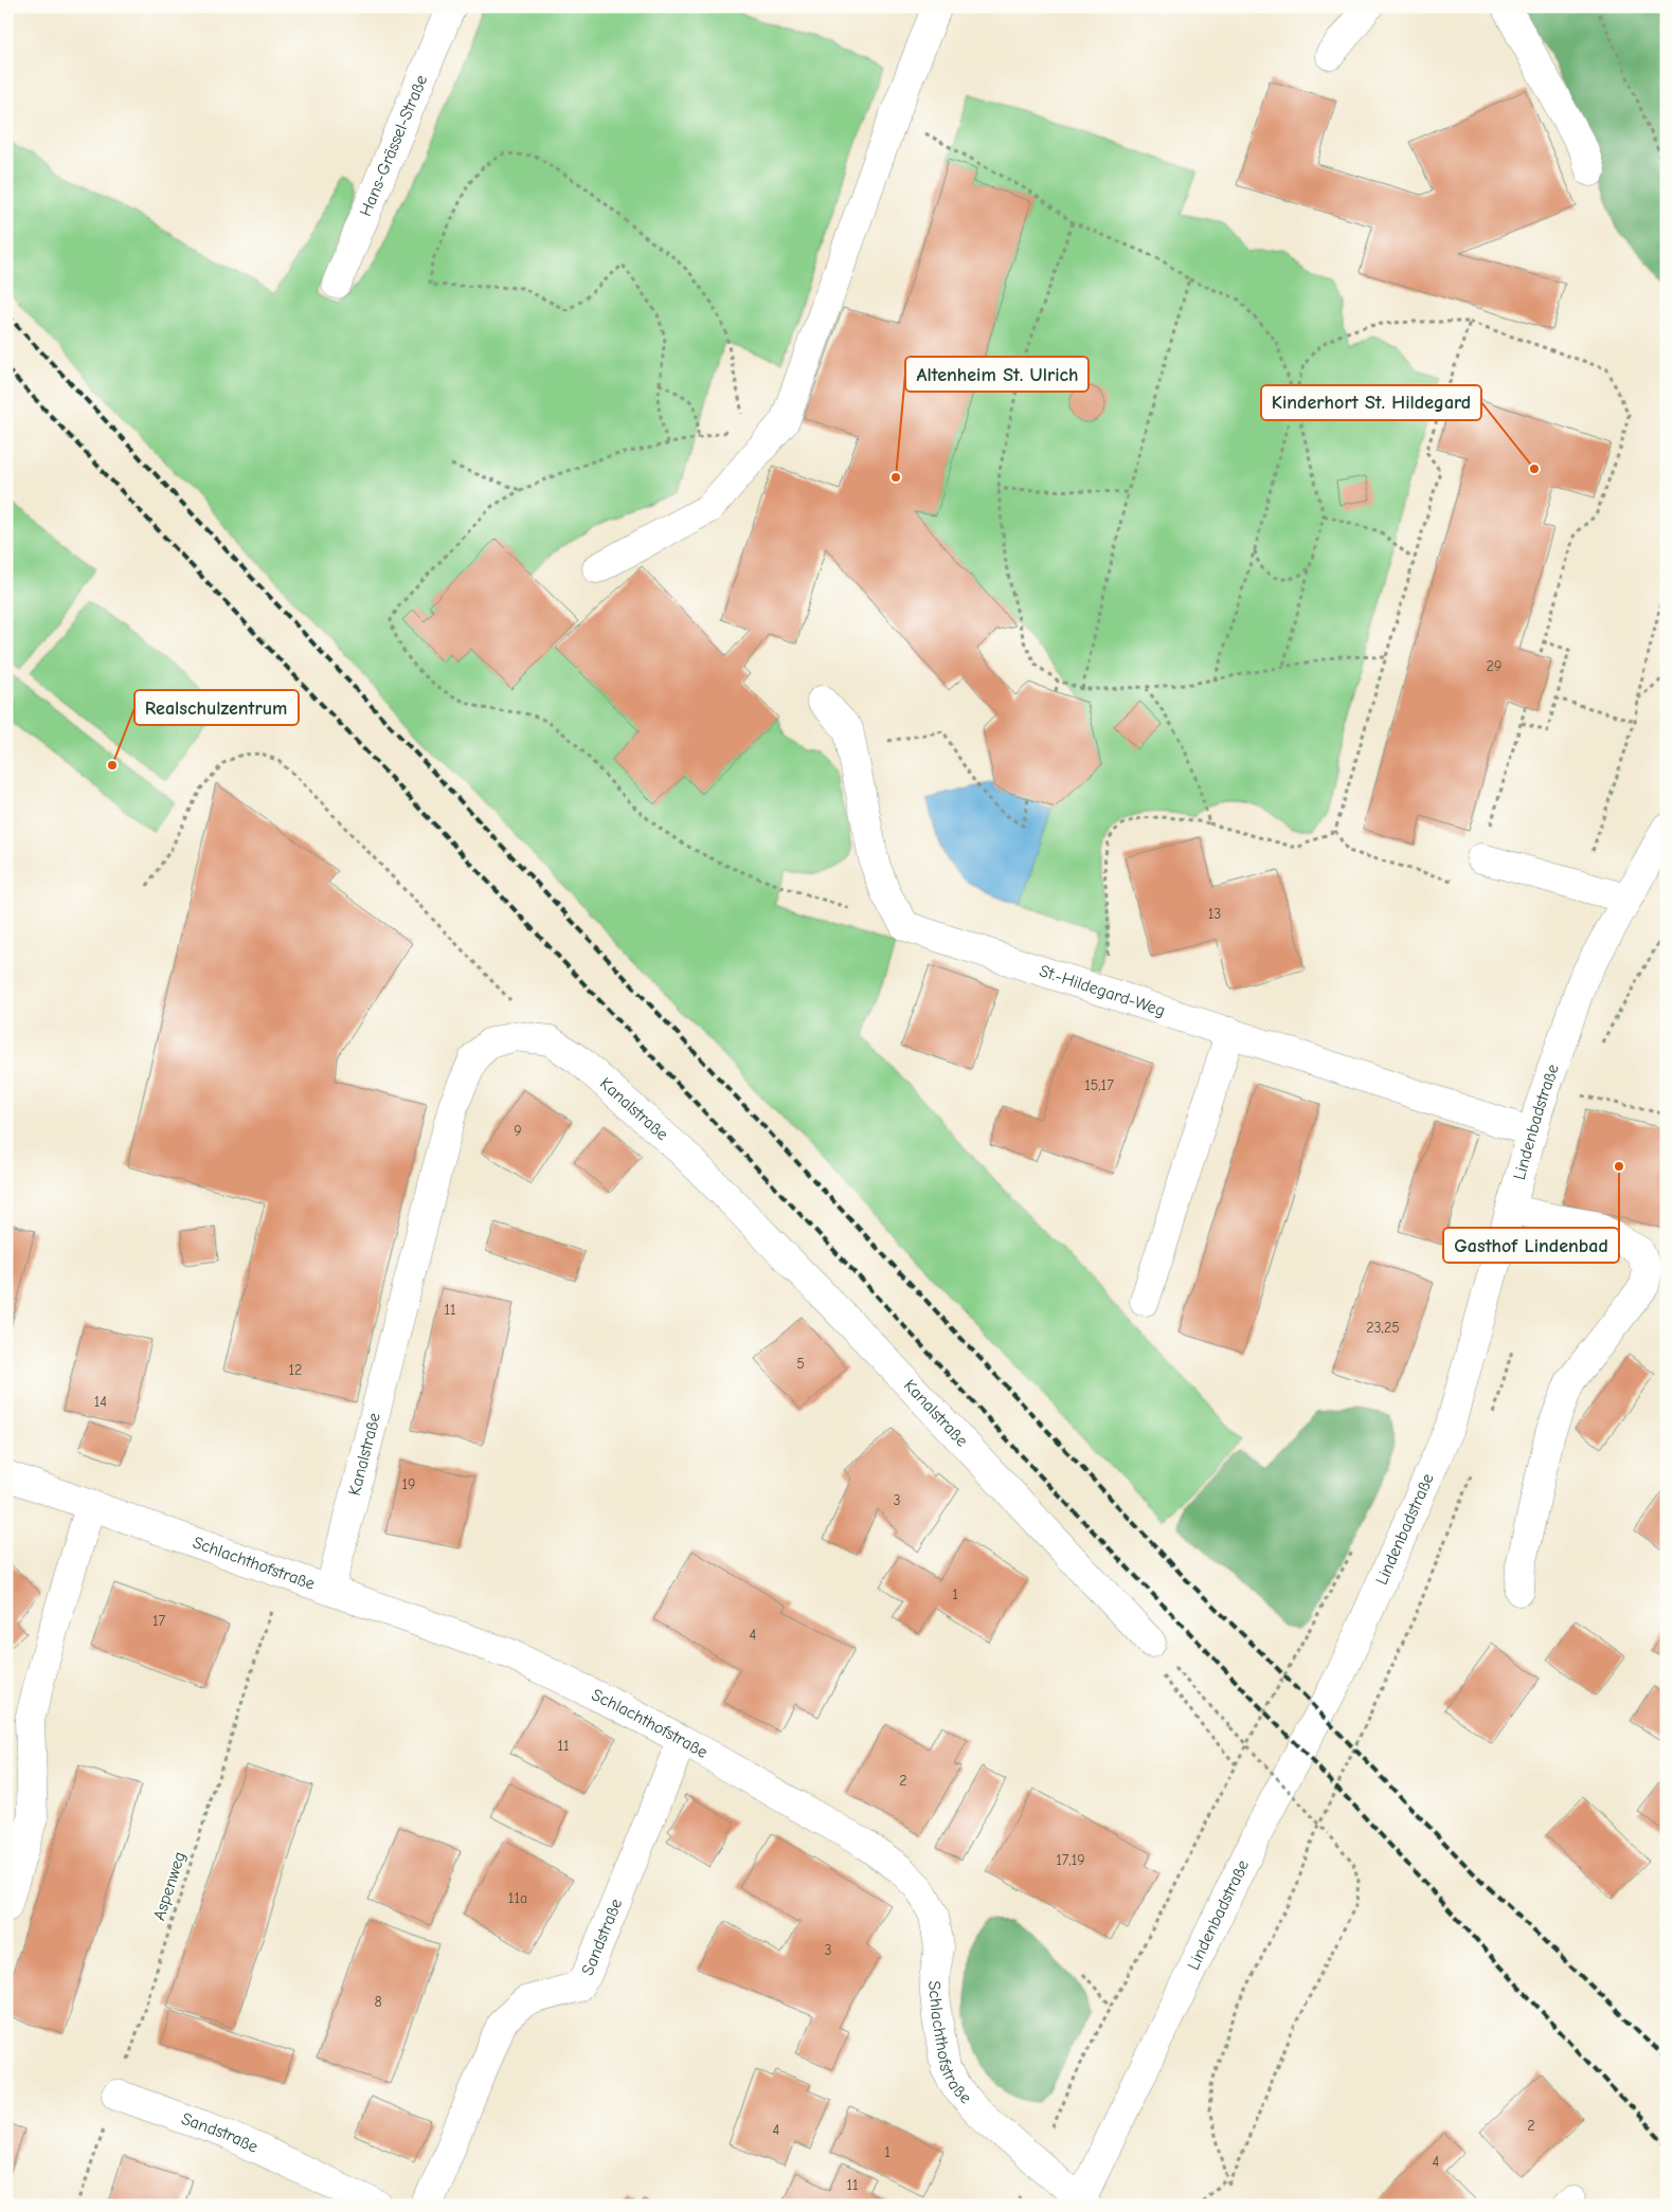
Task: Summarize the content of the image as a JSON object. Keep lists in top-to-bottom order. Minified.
{"streets":{"street":["Hans-Grässel-Straße","St.-Hildegard-Weg","Kanalstraße","Lindenbadstraße","Schlachthofstraße","Sandstraße"],"path":["Aspenweg"]},"crossings":[["St.-Hildegard-Weg","Lindenbadstraße"],["Kanalstraße","Schlachthofstraße"],["Lindenbadstraße","Schlachthofstraße"],["Schlachthofstraße","Aspenweg"],["Schlachthofstraße","Sandstraße"],["Aspenweg","Sandstraße"]],"places":["Kinderhort St. Hildegard","Altenheim St. Ulrich","Realschulzentrum","Gasthof Lindenbad"],"house_numbers":["29","13","15,17","9","11","23,25","5","12","14","19","3","1","17","4","11","2","17,19","11a","3","8","2","4","1","4","11"]}
